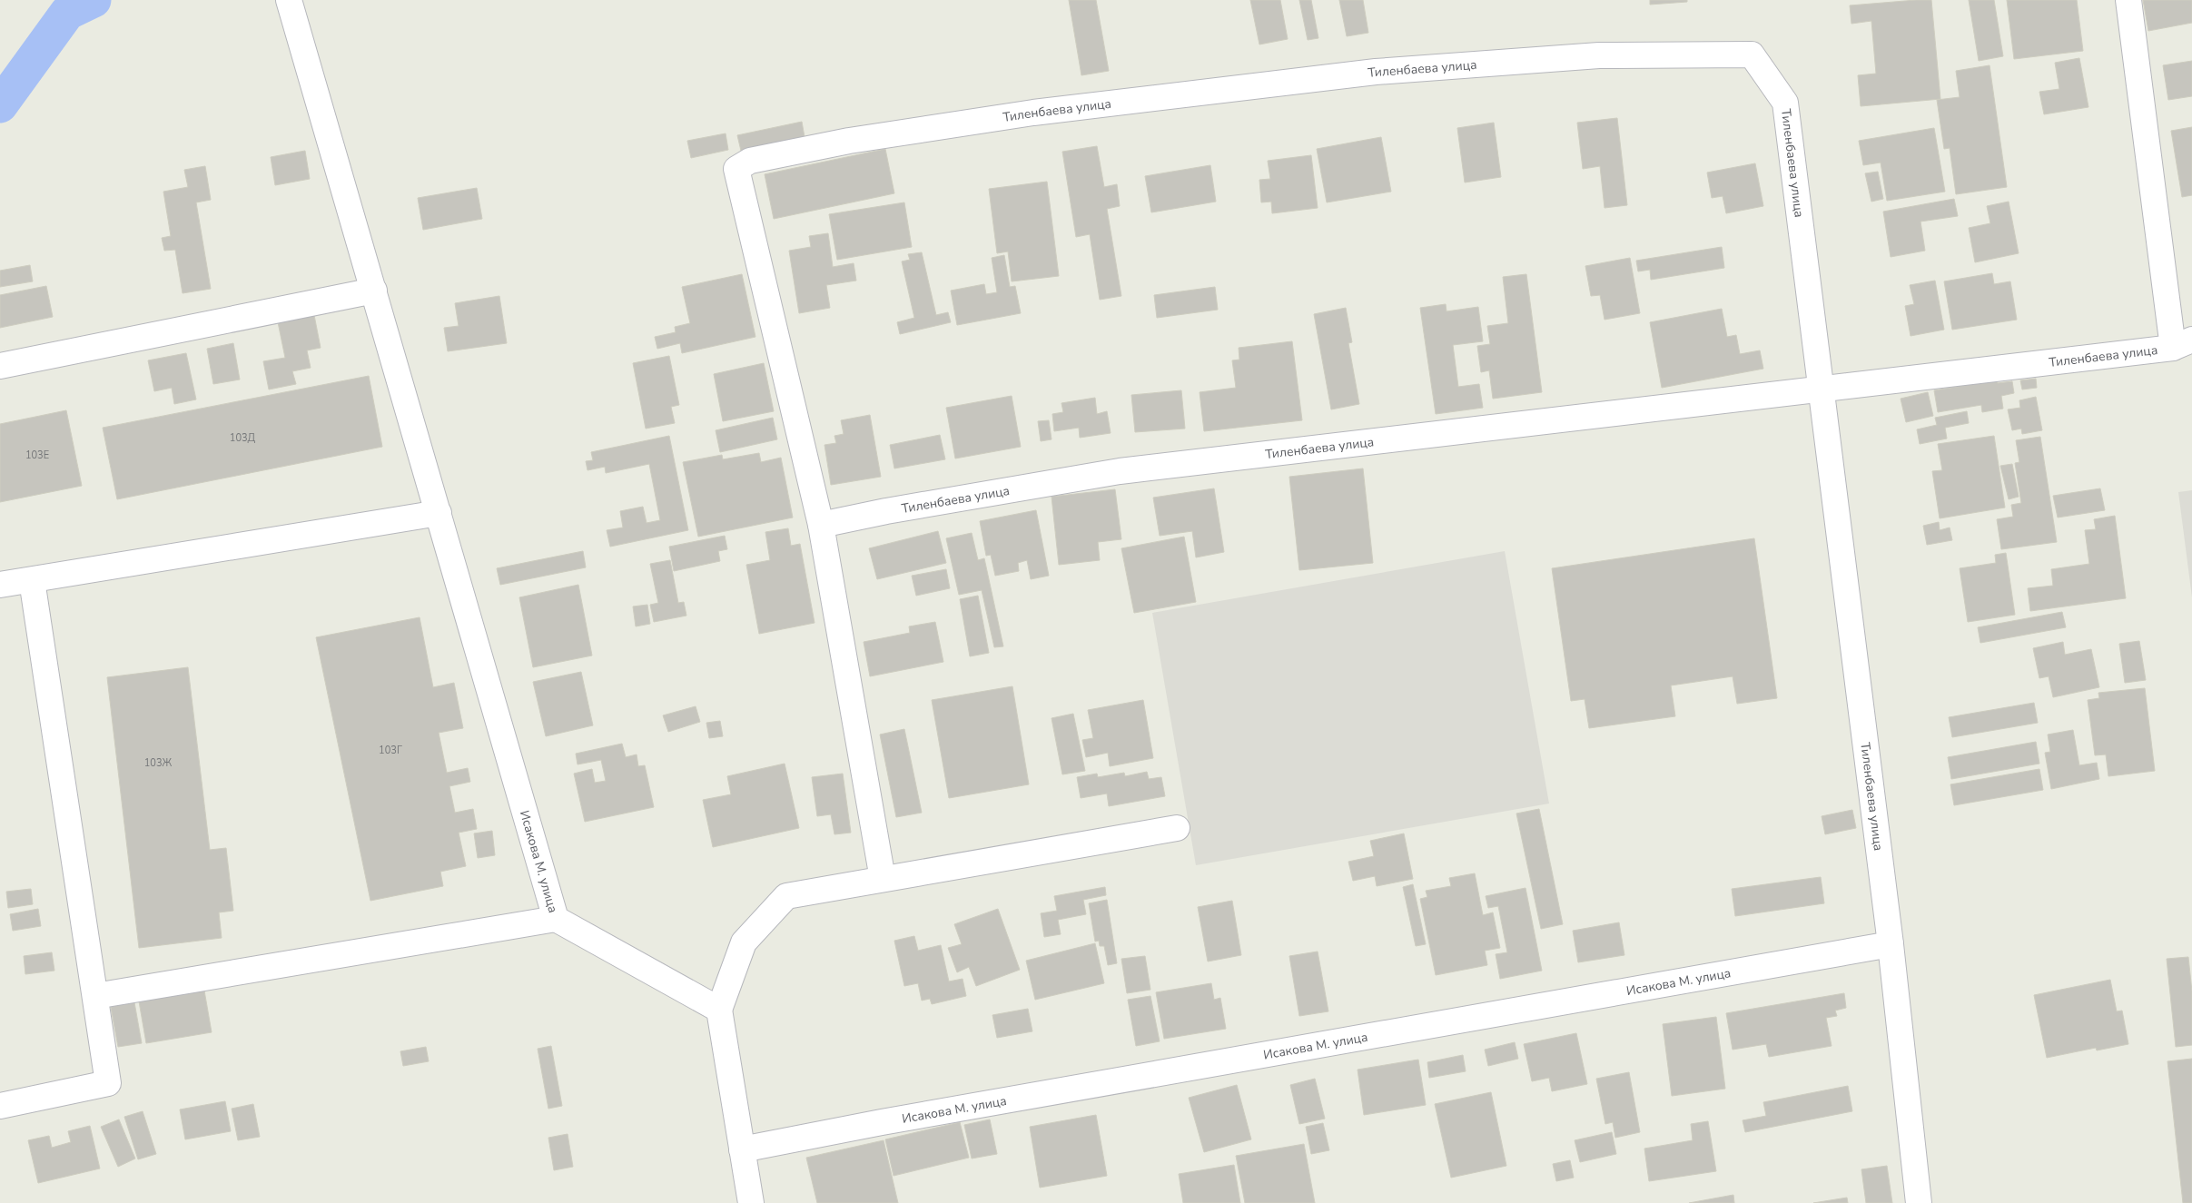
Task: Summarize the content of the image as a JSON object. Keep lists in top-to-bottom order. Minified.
{"streets":{"street":["Тиленбаева улица","Исакова М. улица"]},"crossings":[["Тиленбаева улица","Исакова М. улица"]],"house_numbers":["103Д","103Е","103Г","103Ж"]}
